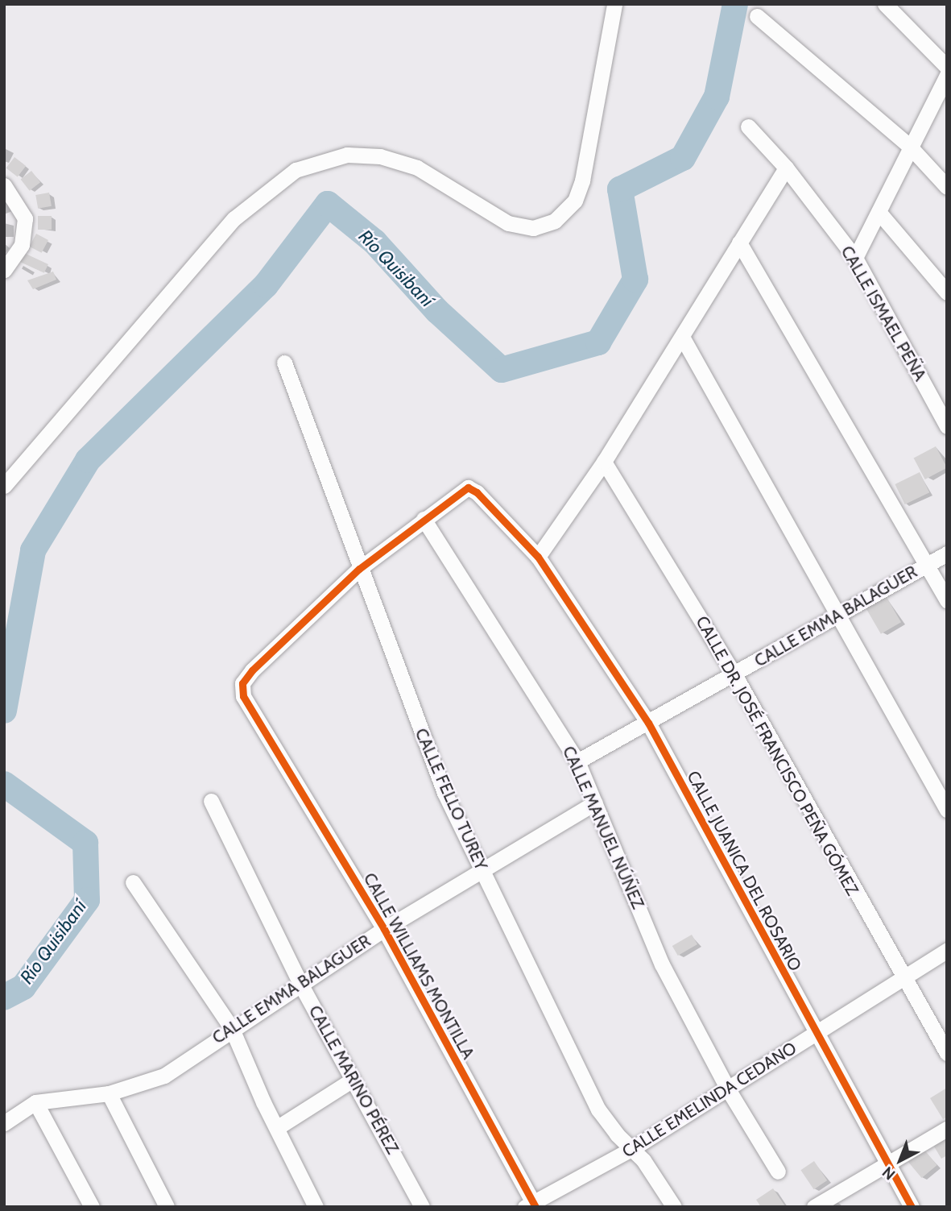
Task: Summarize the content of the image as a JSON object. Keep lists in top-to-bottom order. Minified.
{"streets":{"street":["CALLE ISMAEL PEÑA","CALLE EMMA BALAGUER","CALLE DR. JOSÉ FRANCISCO PEÑA GÓMEZ","CALLE FELLO TUREY","CALLE MANUEL NÚÑEZ","CALLE JUANICA DEL ROSARIO","CALLE WILLIAMS MONTILLA","CALLE MARINO PÉREZ","CALLE EMELINDA CEDANO"]},"crossings":[["CALLE EMMA BALAGUER","CALLE DR. JOSÉ FRANCISCO PEÑA GÓMEZ"],["CALLE EMMA BALAGUER","CALLE FELLO TUREY"],["CALLE EMMA BALAGUER","CALLE MANUEL NÚÑEZ"],["CALLE EMMA BALAGUER","CALLE JUANICA DEL ROSARIO"],["CALLE EMMA BALAGUER","CALLE WILLIAMS MONTILLA"],["CALLE EMMA BALAGUER","CALLE MARINO PÉREZ"],["CALLE DR. JOSÉ FRANCISCO PEÑA GÓMEZ","CALLE EMELINDA CEDANO"],["CALLE FELLO TUREY","CALLE WILLIAMS MONTILLA"],["CALLE FELLO TUREY","CALLE EMELINDA CEDANO"],["CALLE MANUEL NÚÑEZ","CALLE JUANICA DEL ROSARIO"],["CALLE MANUEL NÚÑEZ","CALLE EMELINDA CEDANO"],["CALLE JUANICA DEL ROSARIO","CALLE EMELINDA CEDANO"],["CALLE WILLIAMS MONTILLA","CALLE EMELINDA CEDANO"]],"water":["Río Quisibaní"],"north":"bottom left"}
